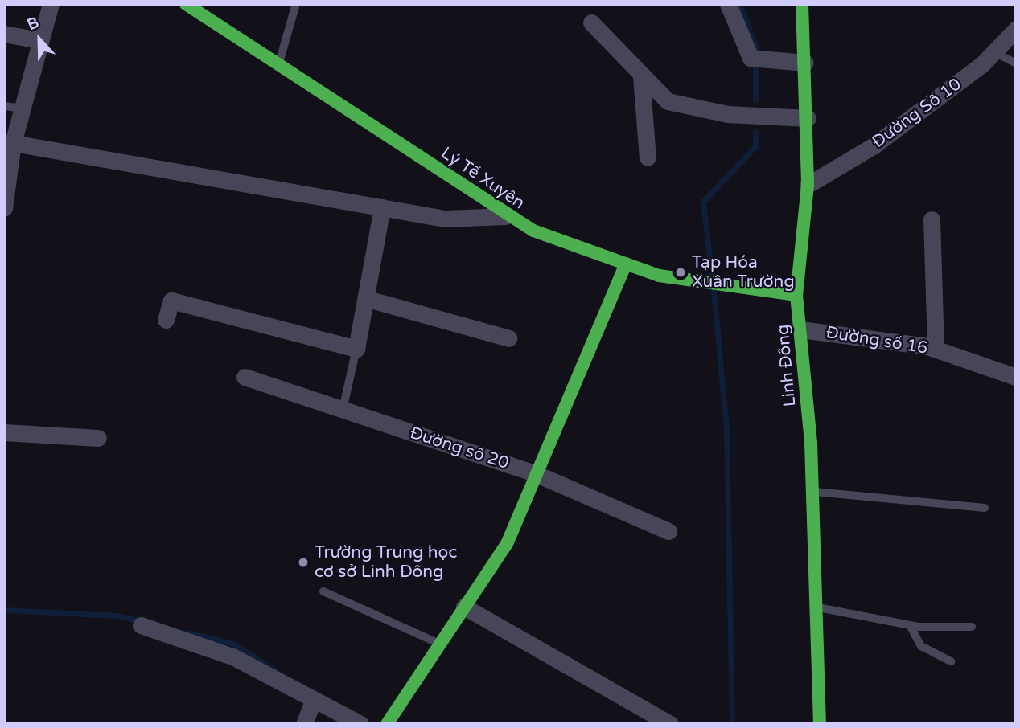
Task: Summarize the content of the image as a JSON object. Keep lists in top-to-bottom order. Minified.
{"streets":{"street":["Đường Số 10","Lý Tế Xuyên","Đường số 16","Linh Đông","Đường số 20"]},"crossings":[["Đường Số 10","Linh Đông"],["Lý Tế Xuyên","Linh Đông"],["Đường số 16","Linh Đông"]],"places":["Tạp Hóa Xuân Trường","Trường Trung học cơ sở Linh Đông"],"north":"top"}
